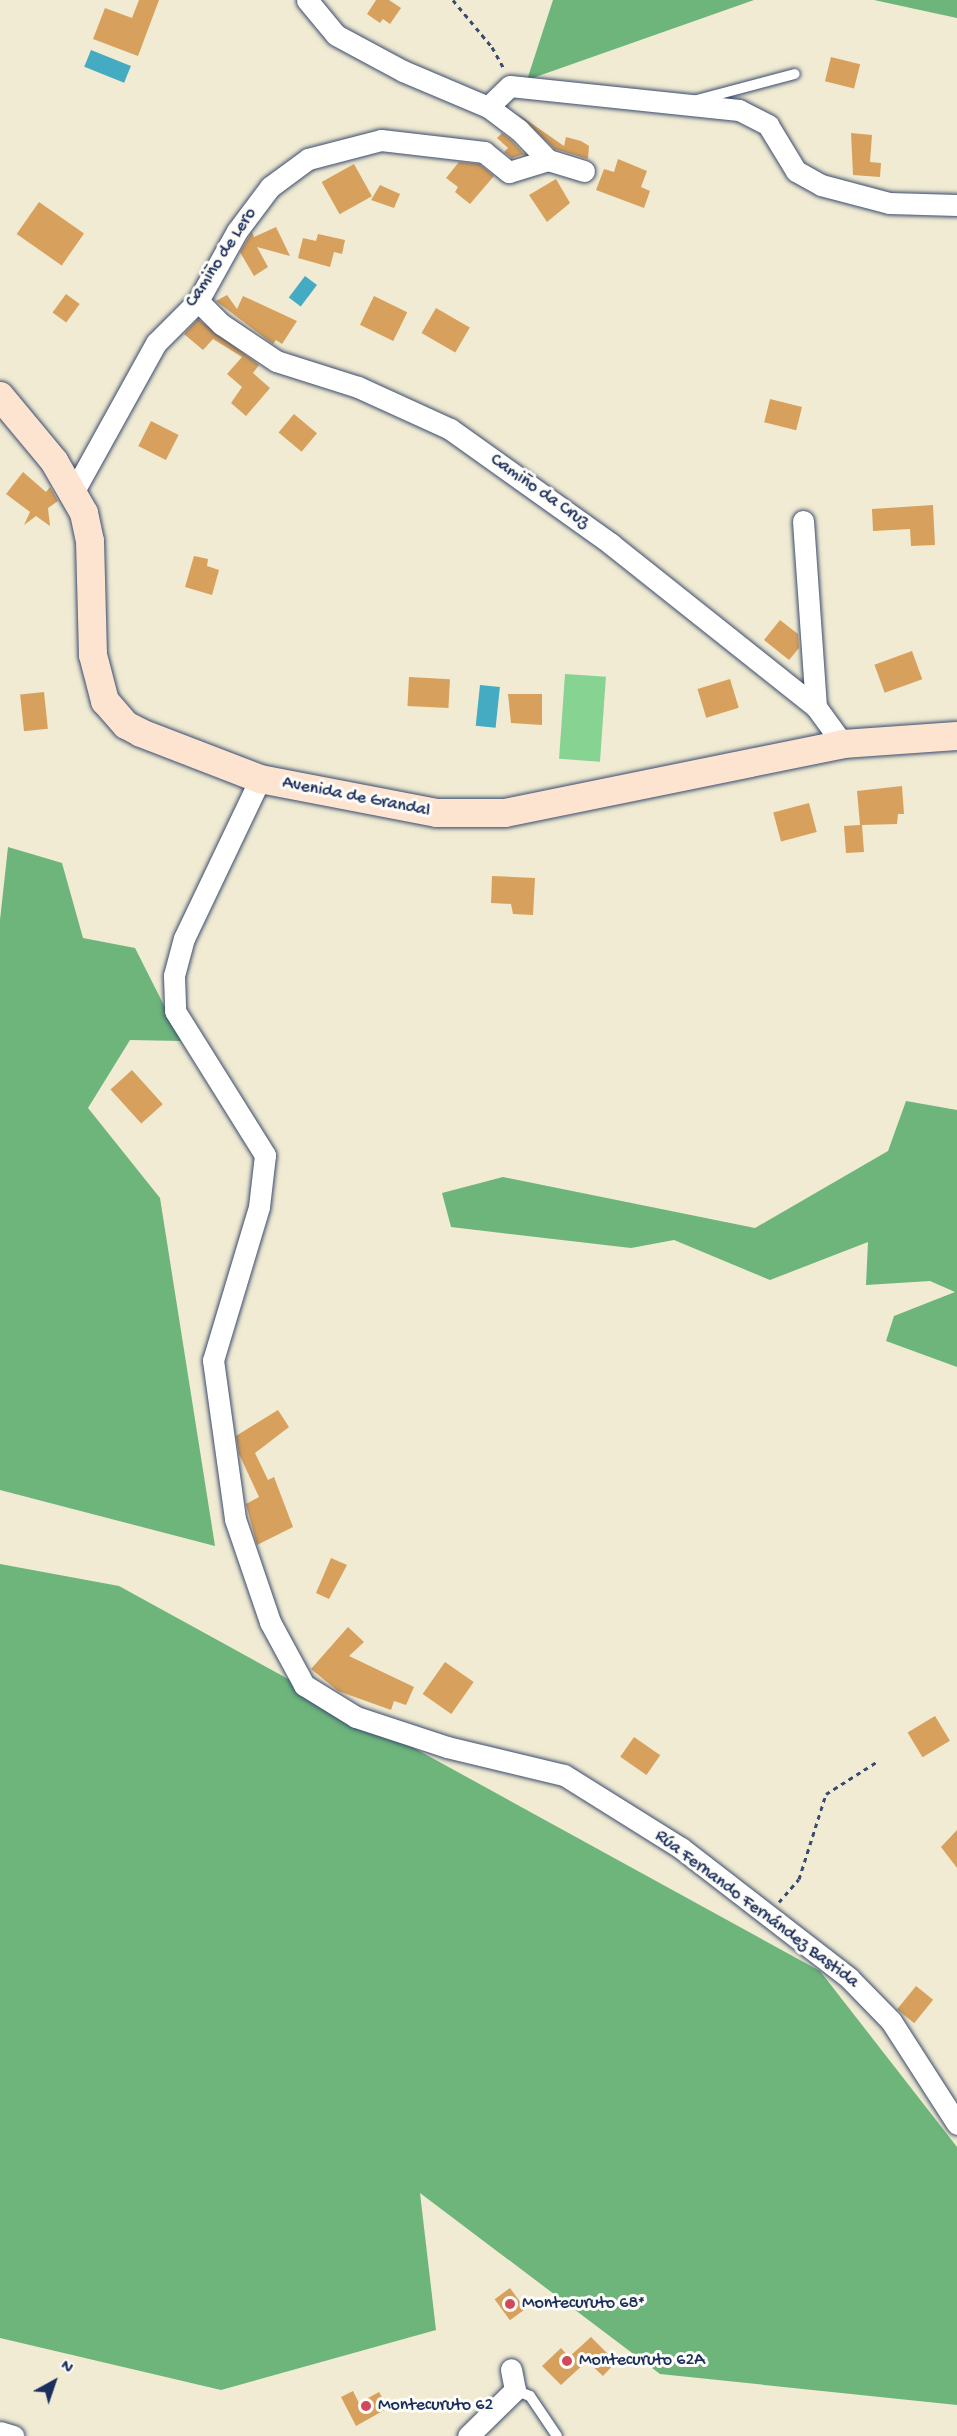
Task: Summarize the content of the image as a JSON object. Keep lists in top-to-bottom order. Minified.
{"streets":{"street":["Camiño de Lero","Camiño da Cruz","Avenida de Grandal","Rúa Fernando Fernández Bastida"]},"crossings":[["Camiño de Lero","Camiño da Cruz"],["Camiño de Lero","Avenida de Grandal"],["Camiño da Cruz","Avenida de Grandal"],["Avenida de Grandal","Rúa Fernando Fernández Bastida"]],"places":["Montecuruto 68*","Montecuruto 62A","Montecuruto 62"],"north":"top right"}
